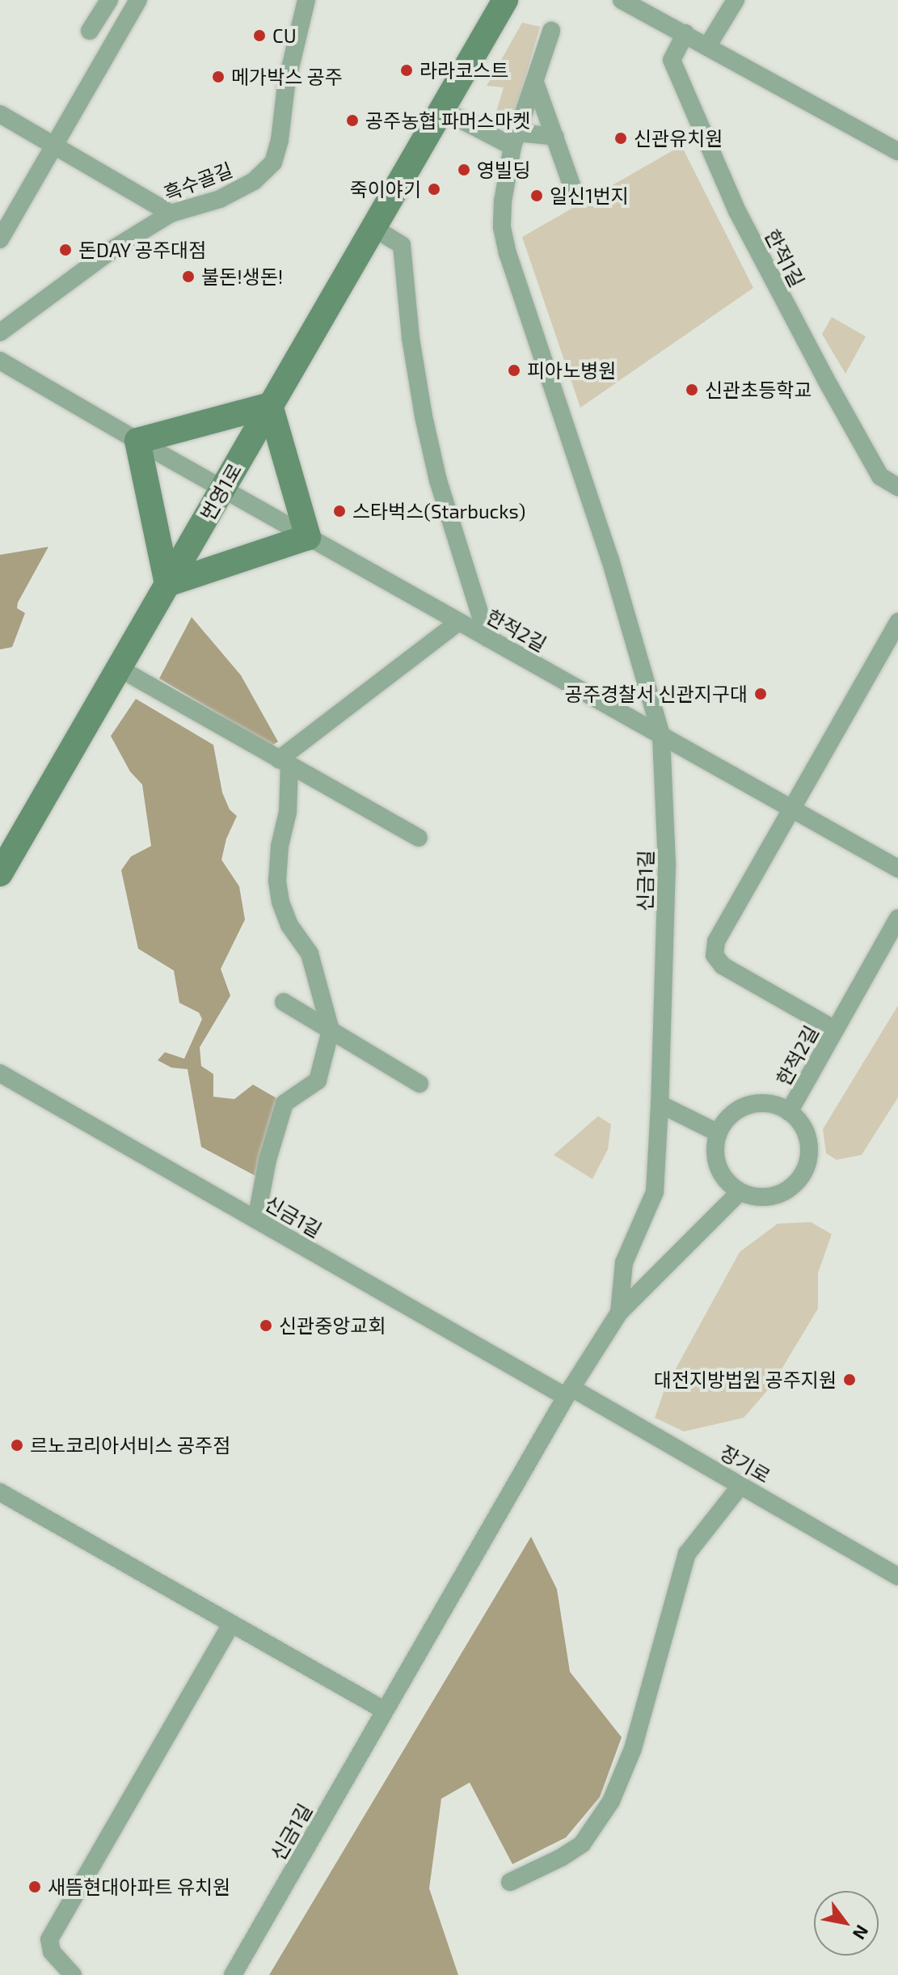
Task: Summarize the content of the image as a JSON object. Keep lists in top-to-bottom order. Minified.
{"streets":{"main road":["번영1로"],"street":["흑수골길","한적1길","한적2길","신금1길","장기로"]},"crossings":[["번영1로","한적2길"],["한적2길","신금1길"],["신금1길","장기로"]],"places":["CU","라라코스트","메가박스 공주","공주농협 파머스마켓","신관유치원","영빌딩","죽이야기","일신1번지","돈DAY 공주대점","불돈!생돈!","피아노병원","신관초등학교","스타벅스(Starbucks)","공주경찰서 신관지구대","신관중앙교회","대전지방법원 공주지원","르노코리아서비스 공주점","새뜸현대아파트 유치원"],"north":"bottom right"}
